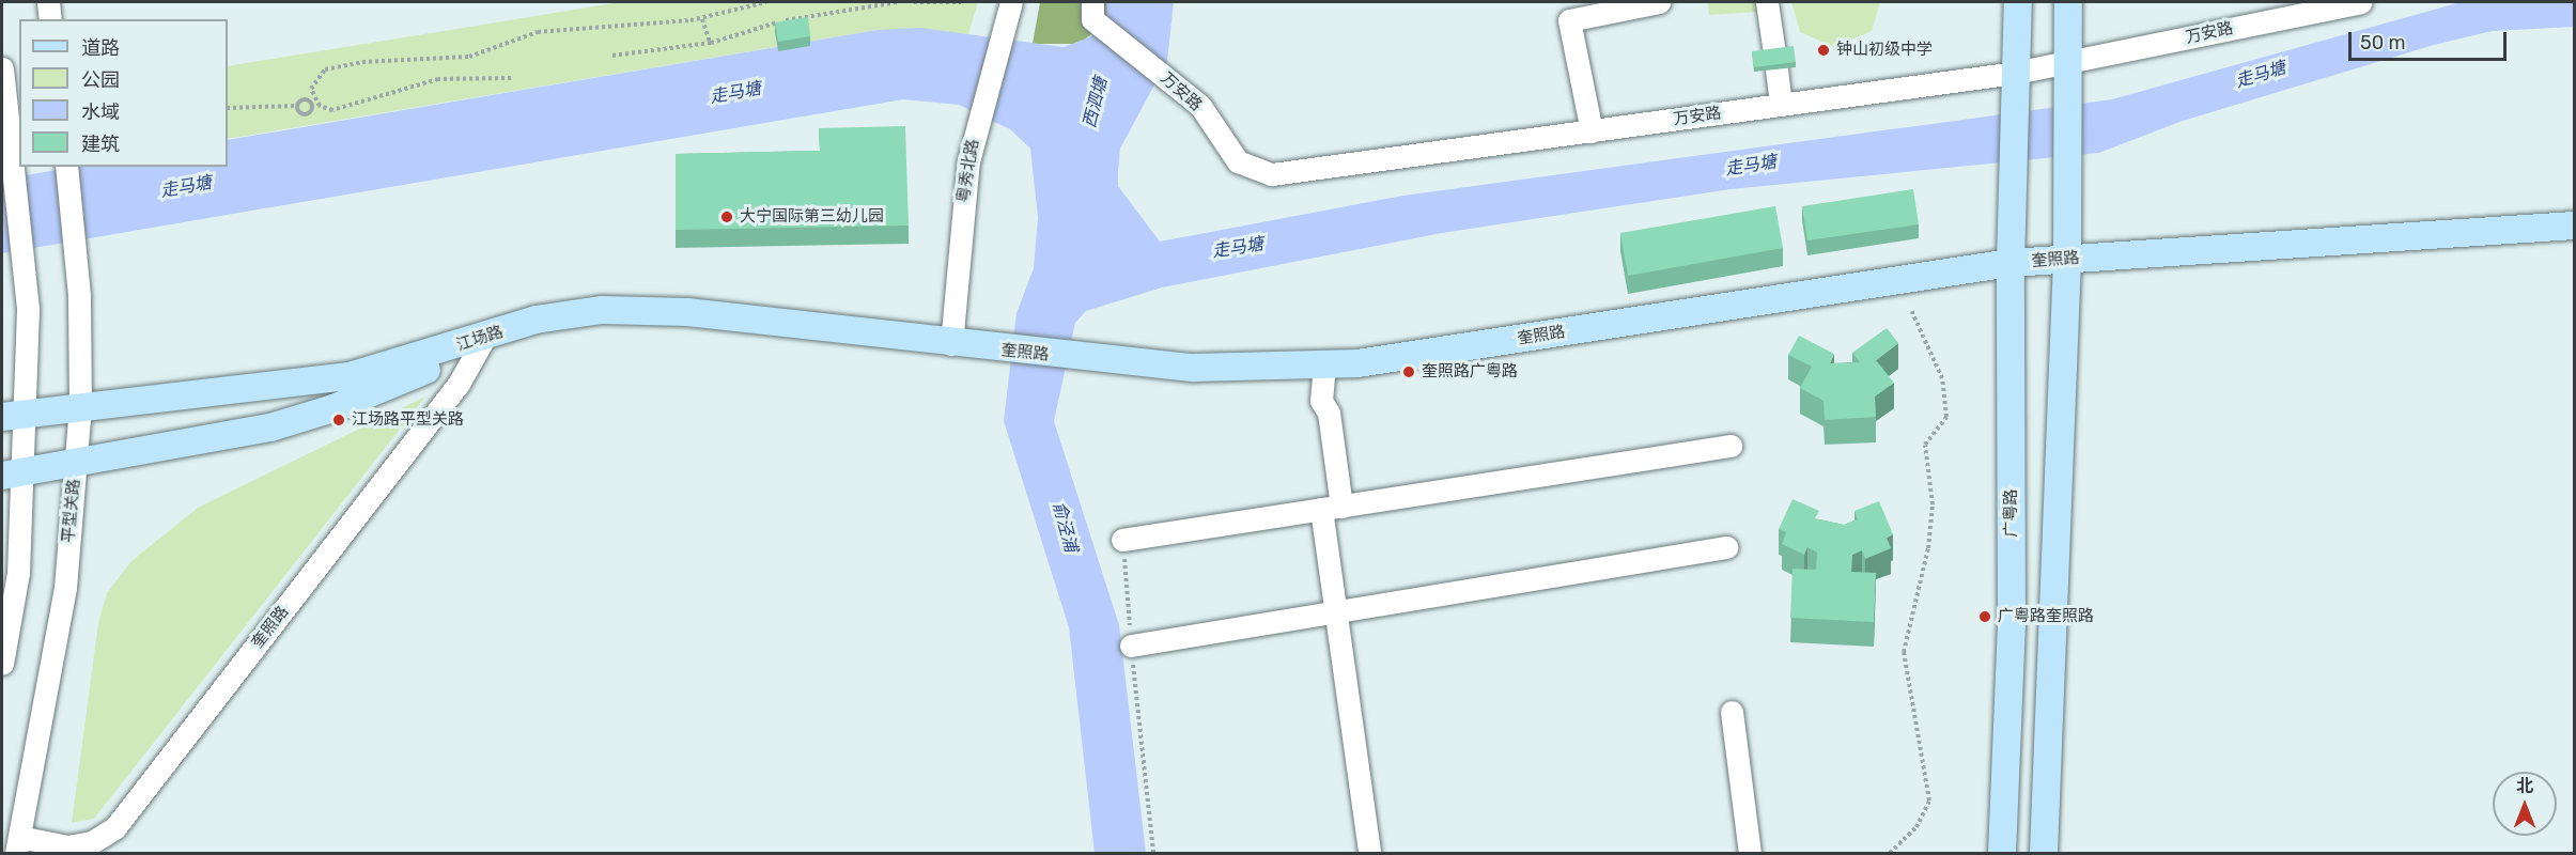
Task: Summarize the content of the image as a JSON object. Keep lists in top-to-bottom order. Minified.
{"streets":{"main road":["奎照路","江场路","广粤路"],"street":["万安路","粤秀北路","平型关路"]},"crossings":[["万安路","广粤路"],["粤秀北路","奎照路"],["奎照路","江场路"],["奎照路","平型关路"],["奎照路","广粤路"],["江场路","平型关路"]],"water":["走马塘","西泗塘","俞泾浦"],"places":["钟山初级中学","大宁国际第三幼儿园","奎照路广粤路","江场路平型关路","广粤路奎照路"],"legend":["道路","公园","水域","建筑"],"scale_bar":"50 m","north":"top"}
